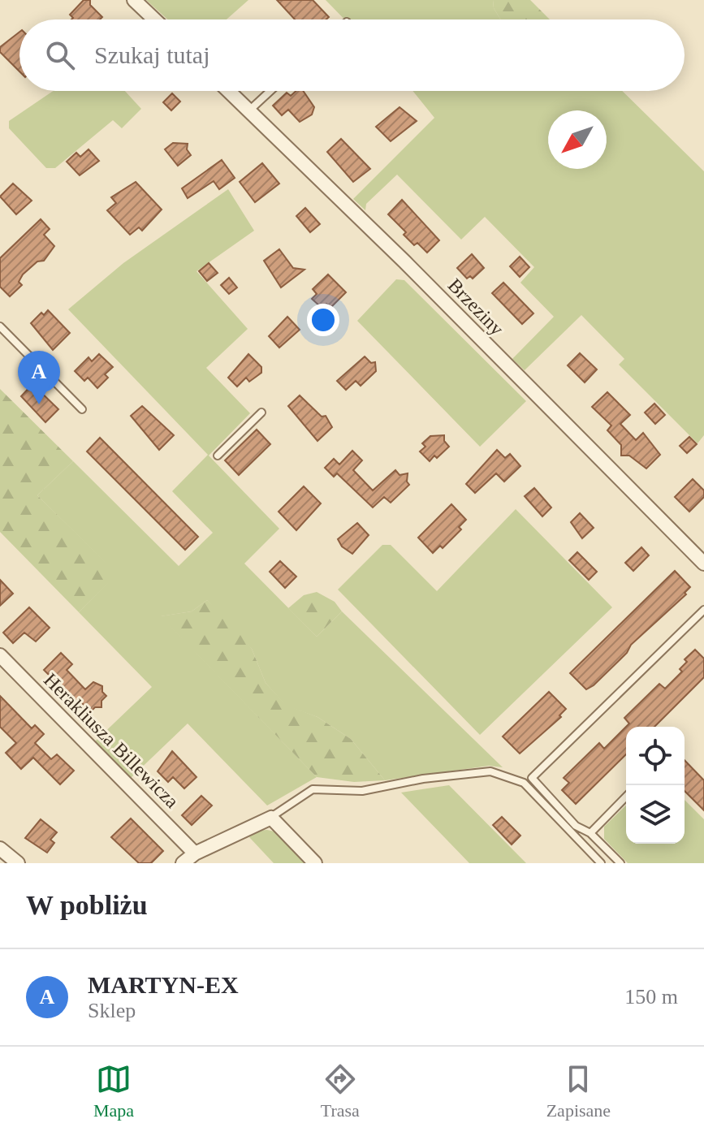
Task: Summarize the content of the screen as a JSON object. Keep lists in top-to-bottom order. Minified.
{"streets":{"street":["Brzeziny","Herakliusza Billewicza"]},"north":"bottom left","page":{"search":"Szukaj tutaj","pins":"A","heading":"W pobliżu","list":[{"mark":"A","name":"MARTYN-EX","note":"Sklep","value":"150 m"}],"nav":["Mapa","Trasa","Zapisane"]}}
